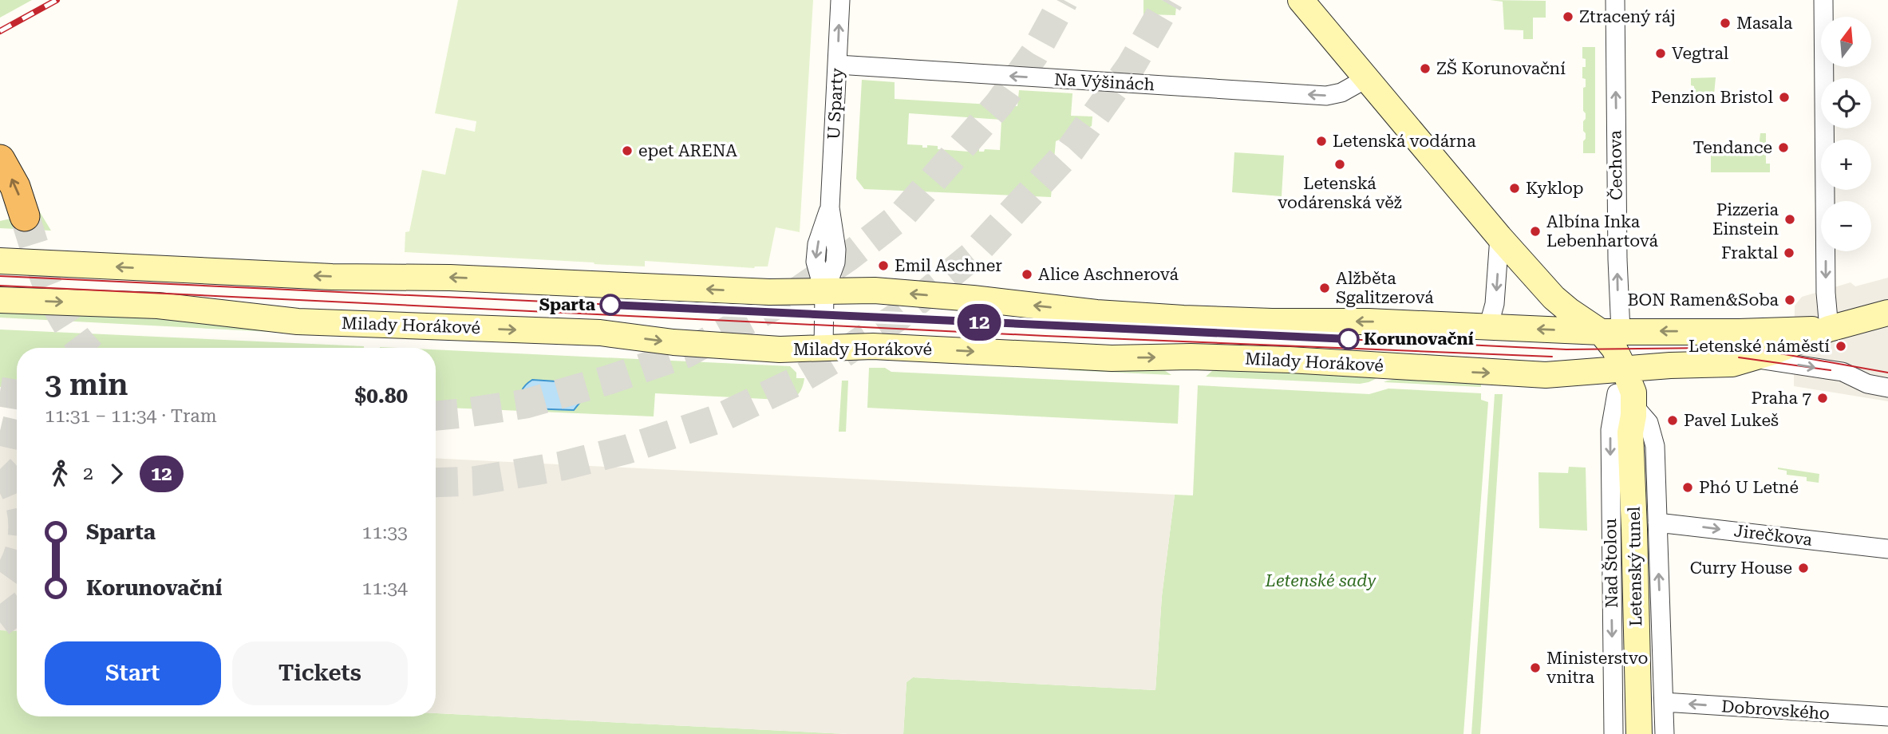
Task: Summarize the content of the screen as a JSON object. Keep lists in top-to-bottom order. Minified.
{"streets":{"main road":["Milady Horákové","Letenský tunel"],"street":["Na Výšinách","U Sparty","Čechova","Jirečkova","Nad Štolou","Dobrovského"]},"crossings":[["Na Výšinách","U Sparty"],["U Sparty","Milady Horákové"],["Milady Horákové","Letenský tunel"],["Nad Štolou","Letenský tunel"]],"one_way":["Na Výšinách","Čechova","Jirečkova","Dobrovského"],"parks":["Letenské sady"],"places":["Ztracený ráj","Masala","Vegtral","ZŠ Korunovační","Penzion Bristol","Letenská vodárna","Tendance","epet ARENA","Letenská vodárenská věž","Kyklop","Pizzeria Einstein","Albína Inka Lebenhartová","Fraktal","Emil Aschner","Alice Aschnerová","Alžběta Sgalitzerová","BON Ramen&Soba","Sparta","Korunovační","Letenské náměstí","Praha 7","Pavel Lukeš","Phó U Letné","Curry House","Ministerstvo vnitra"],"lines":["tram line 12"],"north":"top","page":{"on_map":"12","map_buttons":["+","−"],"heading":["3 min","11:31 – 11:34 · Tram","$0.80"],"legs":["2","12"],"list":[{"name":"Sparta","value":"11:33"},{"name":"Korunovační","value":"11:34"}],"buttons":["Start","Tickets"]}}
